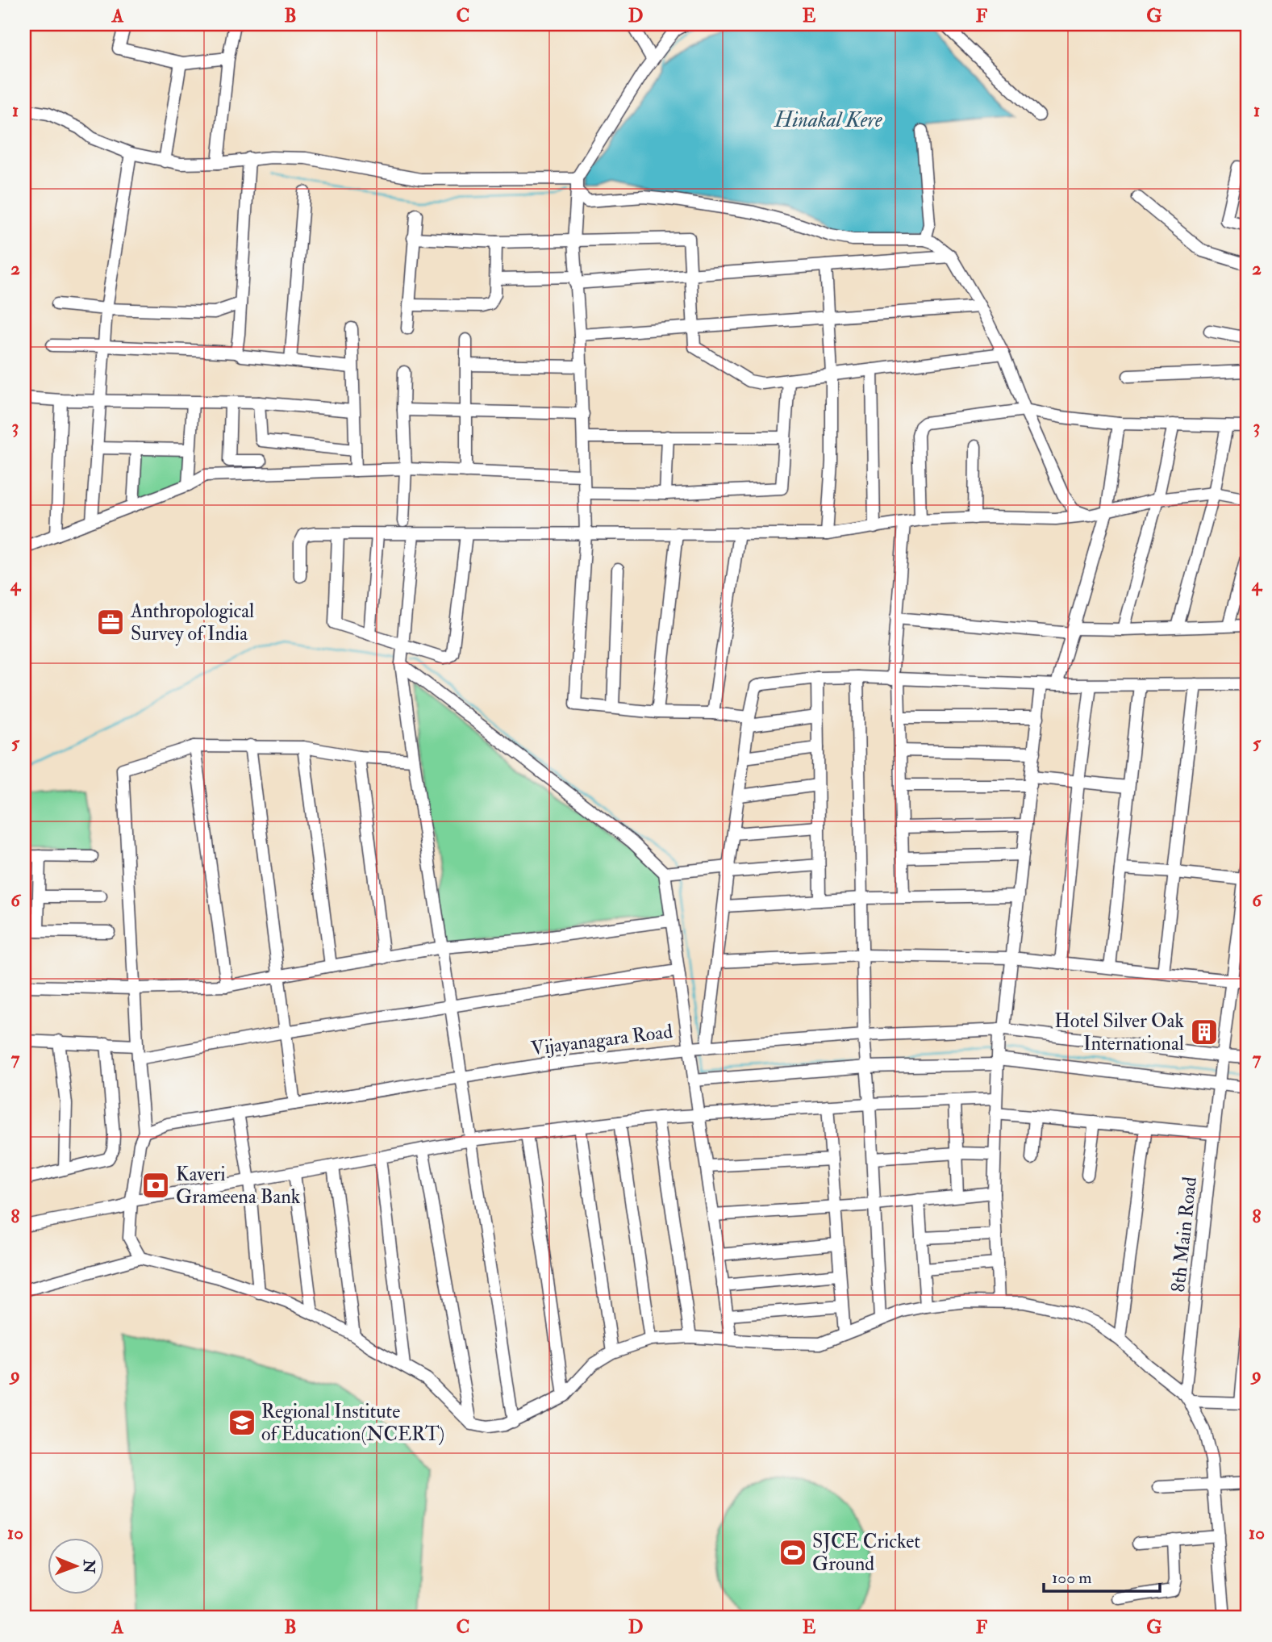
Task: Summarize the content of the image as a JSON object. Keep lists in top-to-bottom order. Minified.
{"streets":{"street":["Vijayanagara Road","8th Main Road"]},"crossings":[["Vijayanagara Road","8th Main Road"]],"water":["Hinakal Kere"],"places":{"office":["Anthropological Survey of India"],"building":["Hotel Silver Oak International"],"bank":["Kaveri Grameena Bank"],"school or university":["Regional Institute of Education(NCERT)"],"sports":["SJCE Cricket Ground"]},"scale_bar":"100 m","north":"right","grid":{"columns":["A","B","C","D","E","F","G"],"rows":["1","2","3","4","5","6","7","8","9","10"]}}
